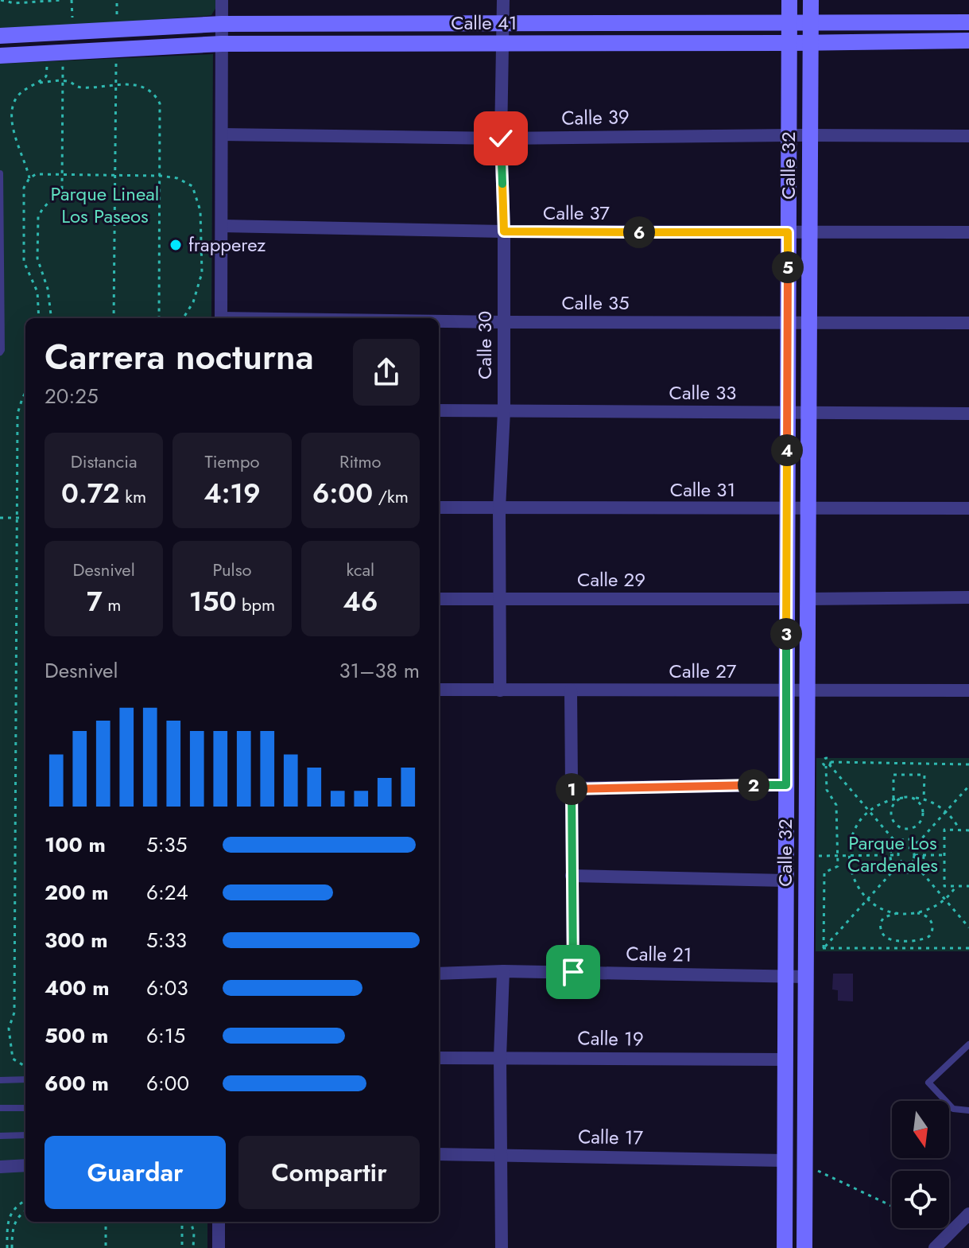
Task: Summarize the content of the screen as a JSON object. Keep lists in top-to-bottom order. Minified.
{"streets":{"street":["Calle 41","Calle 39","Calle 32","Calle 37","Calle 35","Calle 30","Calle 33","Calle 31","Calle 29","Calle 27","Calle 21","Calle 19","Calle 17"]},"crossings":[["Calle 41","Calle 32"],["Calle 41","Calle 30"],["Calle 39","Calle 32"],["Calle 39","Calle 30"],["Calle 32","Calle 37"],["Calle 32","Calle 35"],["Calle 32","Calle 33"],["Calle 32","Calle 31"],["Calle 32","Calle 29"],["Calle 32","Calle 27"],["Calle 32","Calle 21"],["Calle 32","Calle 19"],["Calle 32","Calle 17"],["Calle 37","Calle 30"],["Calle 35","Calle 30"],["Calle 30","Calle 33"],["Calle 30","Calle 31"],["Calle 30","Calle 29"],["Calle 30","Calle 27"]],"parks":["Parque Lineal Los Paseos","Parque Los Cardenales"],"places":["frapperez"],"north":"bottom","page":{"pins":["6","5","4","3","2","1"],"heading":["Carrera nocturna","20:25"],"stats":[["Distancia","0.72 km"],["Tiempo","4:19"],["Ritmo","6:00 /km"],["Desnivel","7 m"],["Pulso","150 bpm"],["kcal","46"]],"chart":["Desnivel","31–38 m"],"list":[{"name":"100 m","note":"5:35"},{"name":"200 m","note":"6:24"},{"name":"300 m","note":"5:33"},{"name":"400 m","note":"6:03"},{"name":"500 m","note":"6:15"},{"name":"600 m","note":"6:00"}],"buttons":["Guardar","Compartir"]}}
